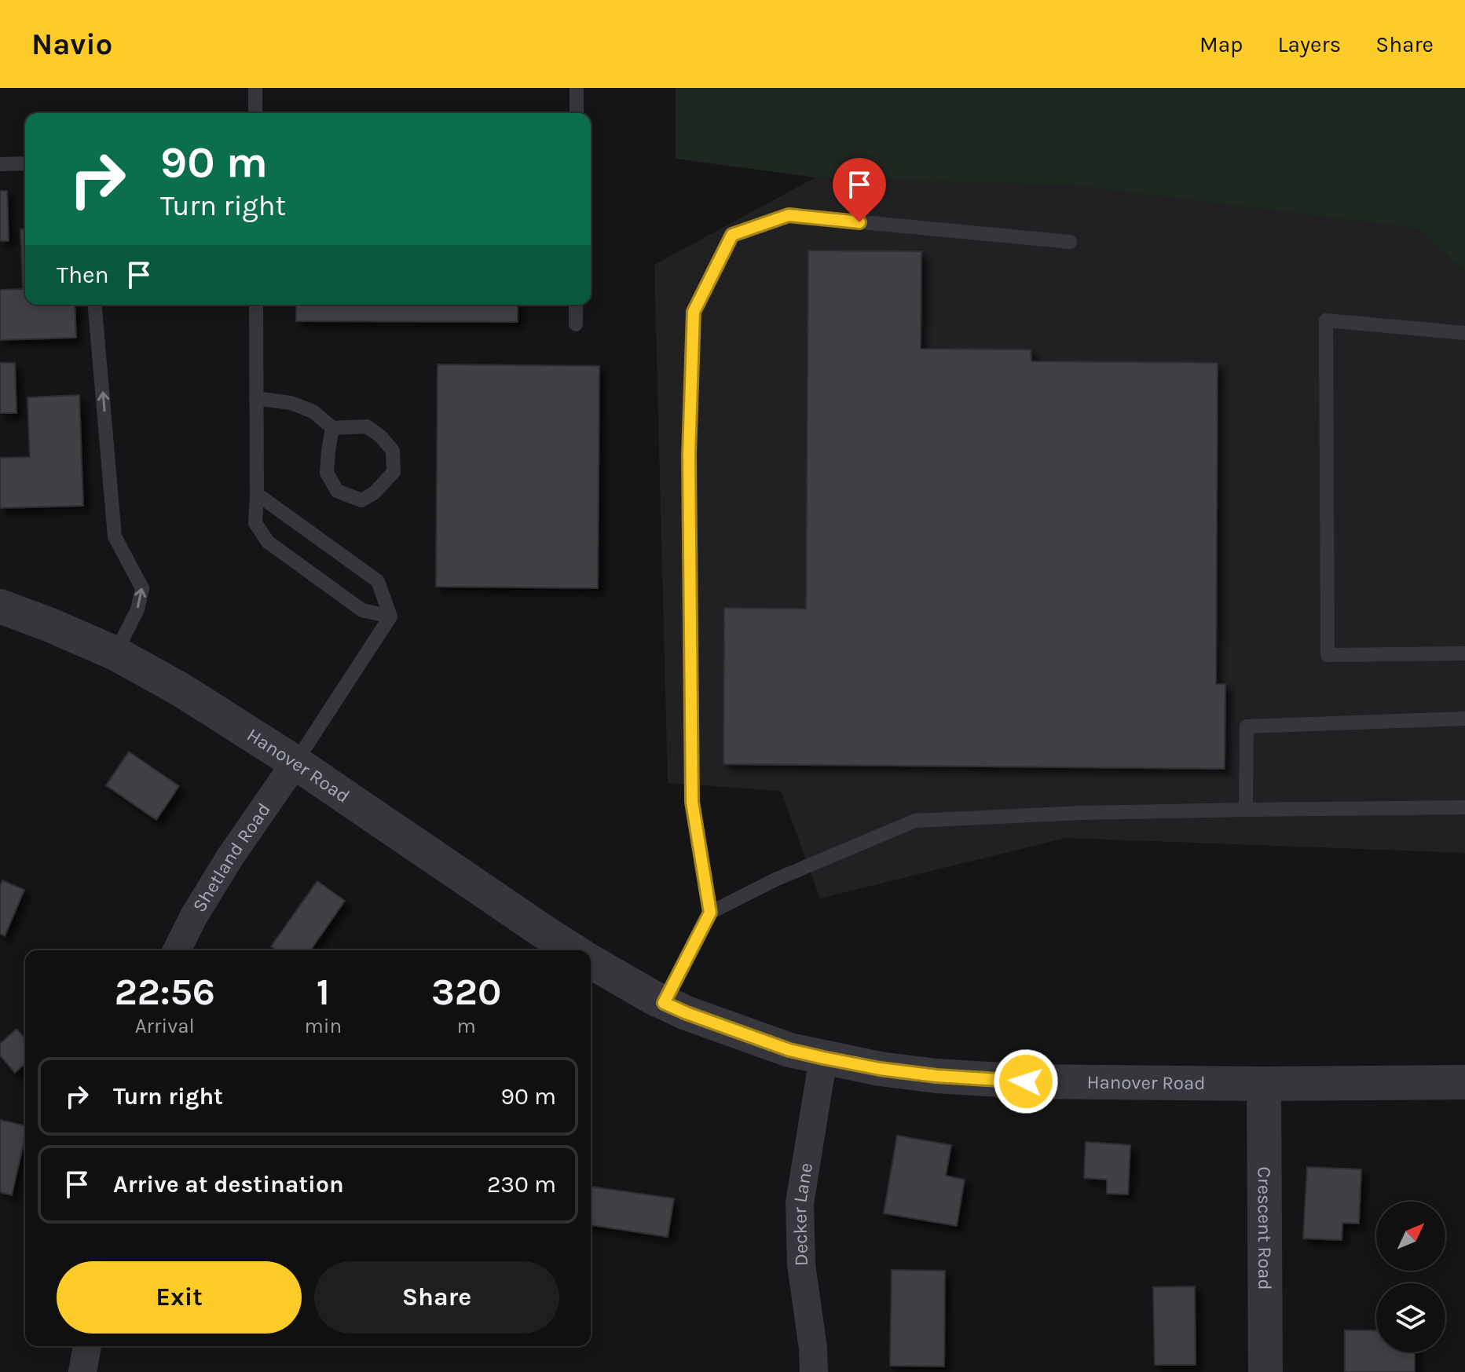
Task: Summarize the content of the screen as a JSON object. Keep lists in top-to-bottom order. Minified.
{"streets":{"street":["Hanover Road","Shetland Road","Decker Lane","Crescent Road"]},"crossings":[["Hanover Road","Shetland Road"],["Hanover Road","Decker Lane"],["Hanover Road","Crescent Road"]],"north":"top right","page":{"header":"Navio","nav":["Map","Layers","Share"],"turn":["90 m","Turn right"],"then":"Then","eta":["22:56","Arrival","1","min","320","m"],"list":[{"name":"Turn right","value":"90 m"},{"name":"Arrive at destination","value":"230 m"}],"buttons":["Exit","Share"]}}
